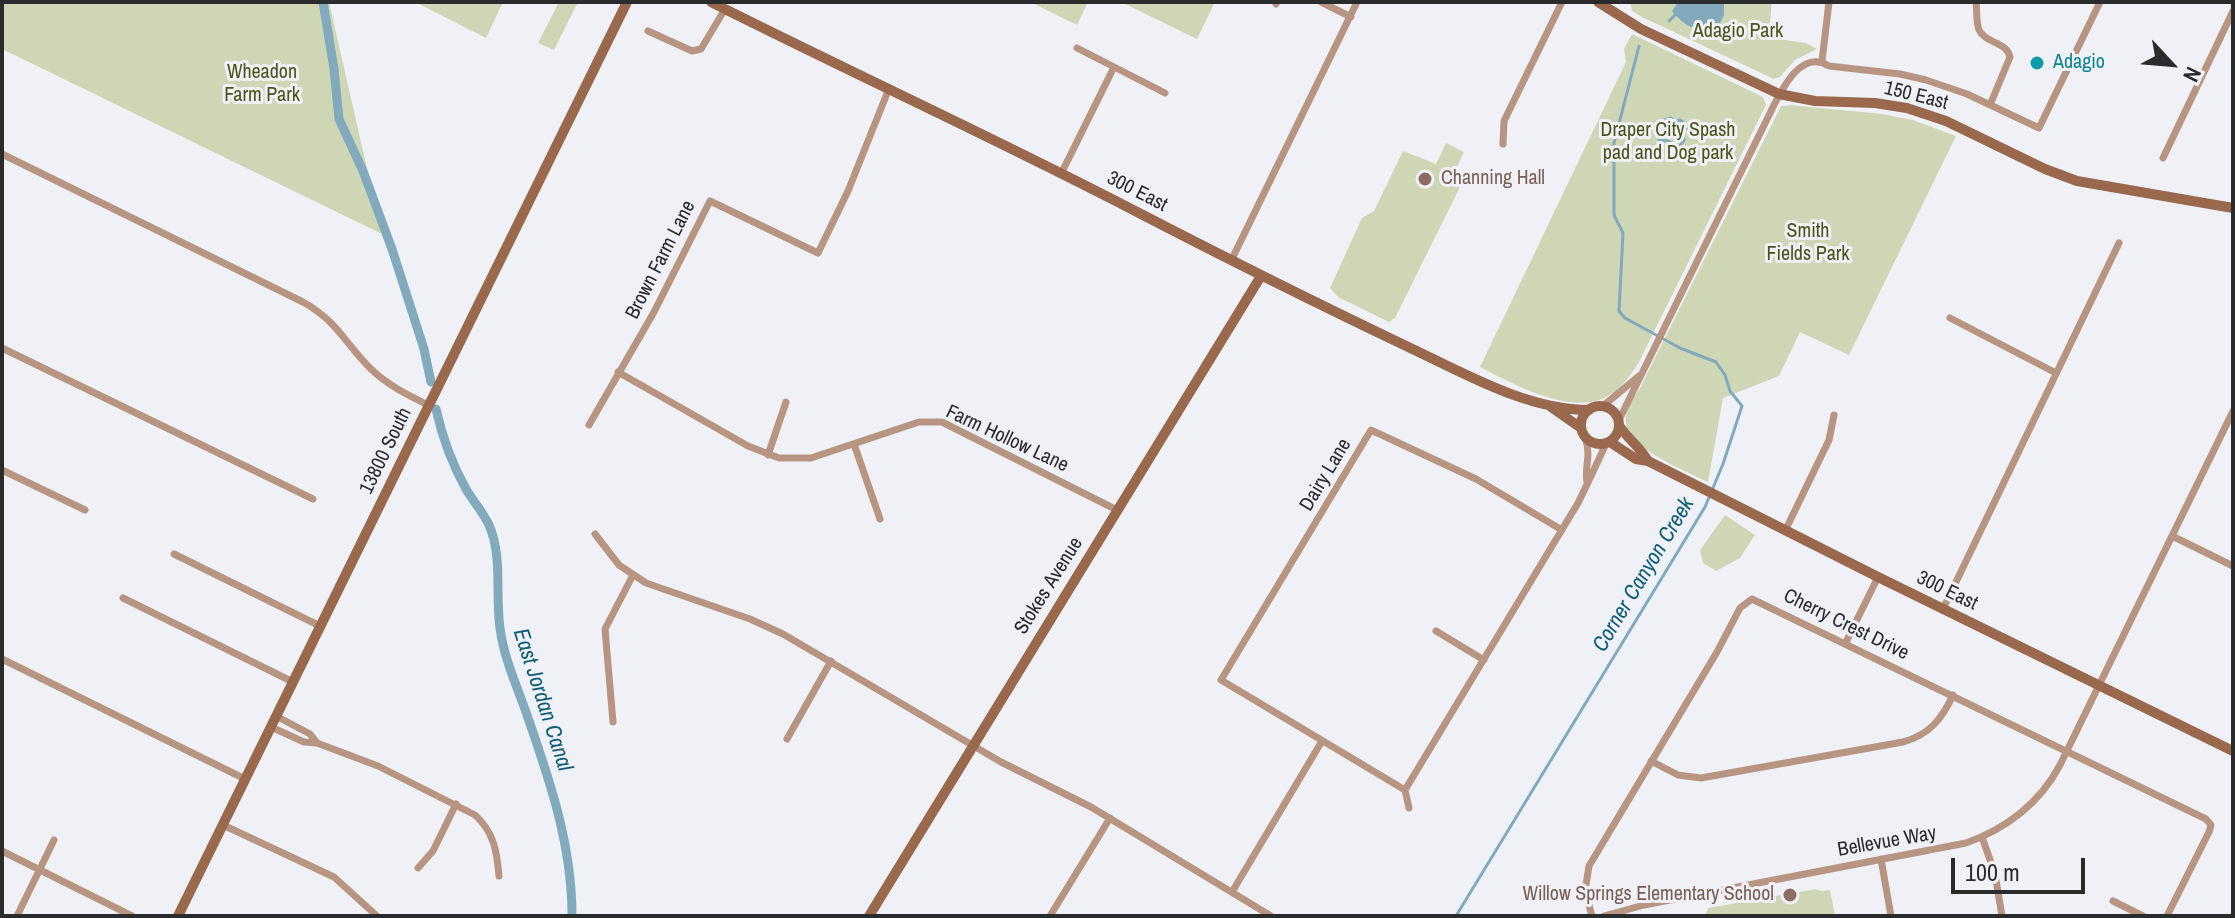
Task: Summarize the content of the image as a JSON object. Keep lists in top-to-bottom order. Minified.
{"streets":{"main road":["150 East","300 East","13800 South","Stokes Avenue"],"street":["Brown Farm Lane","Farm Hollow Lane","Dairy Lane","Cherry Crest Drive","Bellevue Way"]},"crossings":[["300 East","Brown Farm Lane"],["300 East","Stokes Avenue"],["300 East","Bellevue Way"],["Brown Farm Lane","Farm Hollow Lane"],["Farm Hollow Lane","Stokes Avenue"],["Cherry Crest Drive","Bellevue Way"]],"water":["Corner Canyon Creek","East Jordan Canal"],"parks":["Adagio Park","Wheadon Farm Park","Draper City Spash pad and Dog park","Smith Fields Park"],"places":["Adagio","Channing Hall","Willow Springs Elementary School"],"scale_bar":"100 m","north":"bottom right"}
